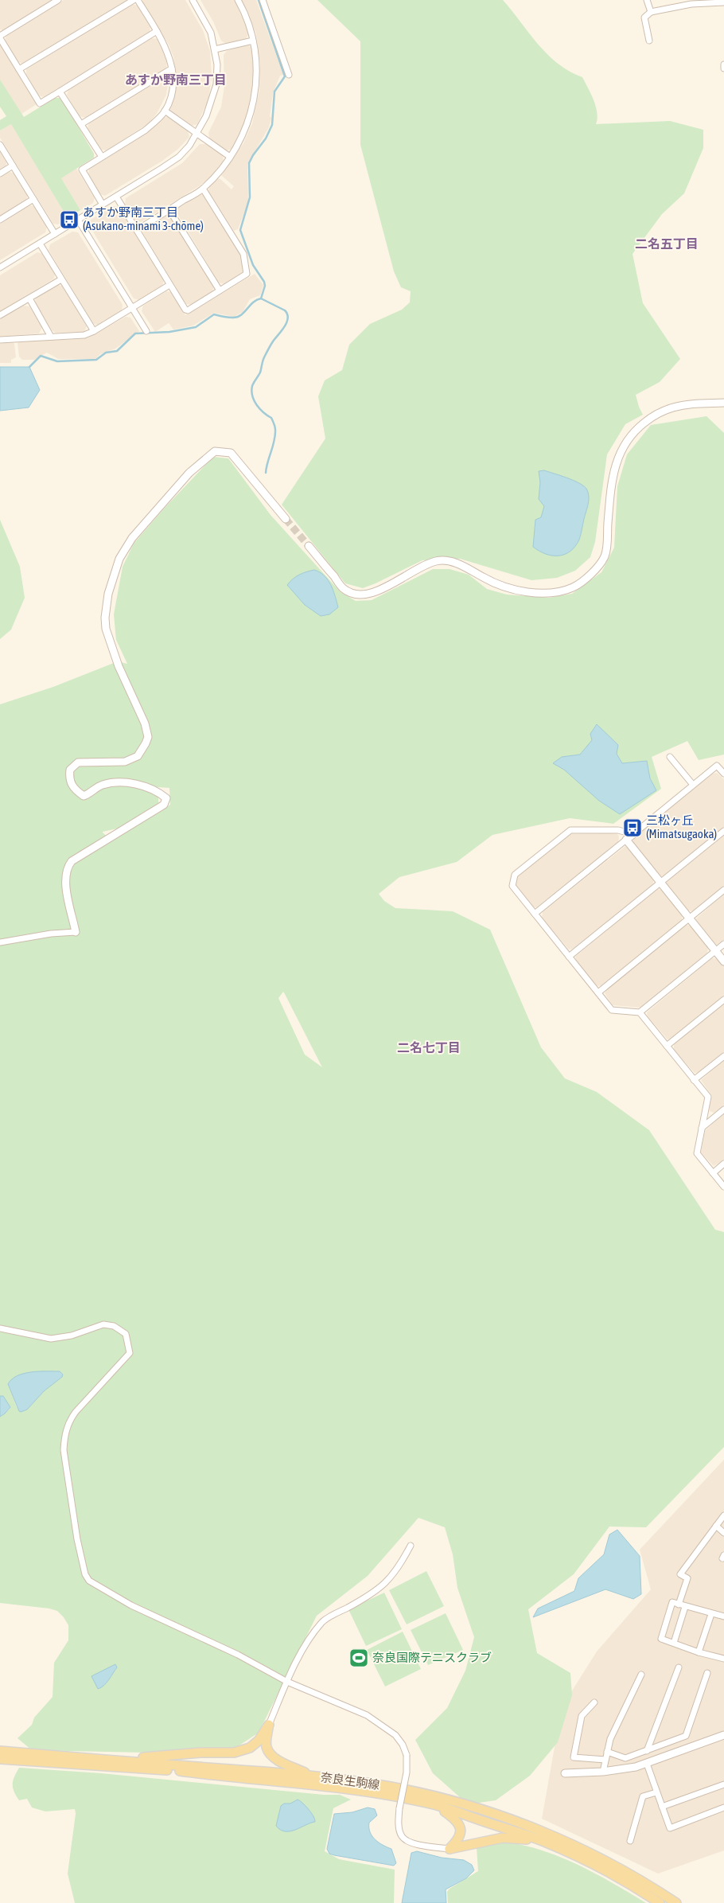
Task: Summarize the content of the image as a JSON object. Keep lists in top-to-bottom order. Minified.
{"streets":{"main road":["奈良生駒線"]},"districts":["あすか野南三丁目","二名五丁目","二名七丁目"],"places":{"bus stop":["あすか野南三丁目 (Asukano-minami 3-chōme)","三松ヶ丘 (Mimatsugaoka)"],"sports":["奈良国際テニスクラブ"]}}
